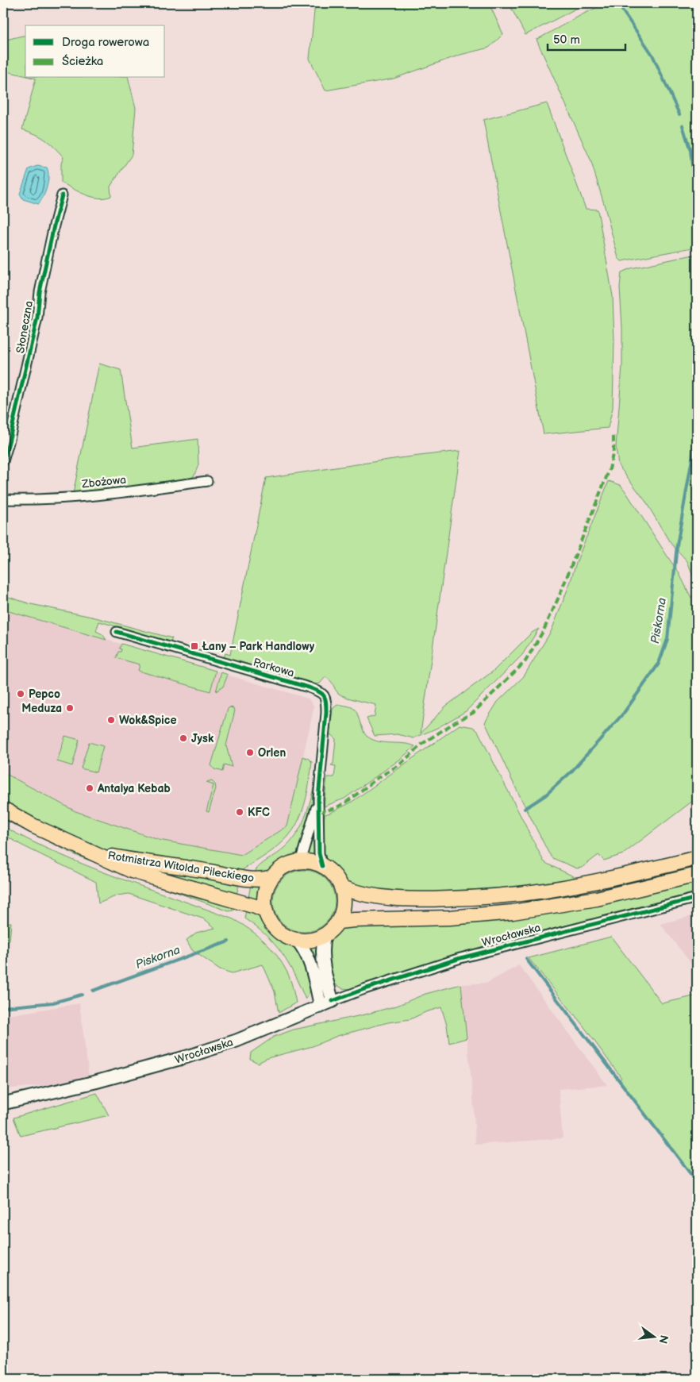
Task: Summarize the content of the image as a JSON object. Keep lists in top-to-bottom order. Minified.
{"streets":{"main road":["Rotmistrza Witolda Pileckiego","Wrocławska"],"street":["Słoneczna","Zbożowa","Parkowa"]},"water":["Piskorna"],"places":{"transit":["Łany – Park Handlowy"],"other":["Pepco","Meduza","Wok&Spice","Jysk","Orlen","Antalya Kebab","KFC"]},"legend":["Droga rowerowa","Ścieżka"],"scale_bar":"50 m","north":"right"}
